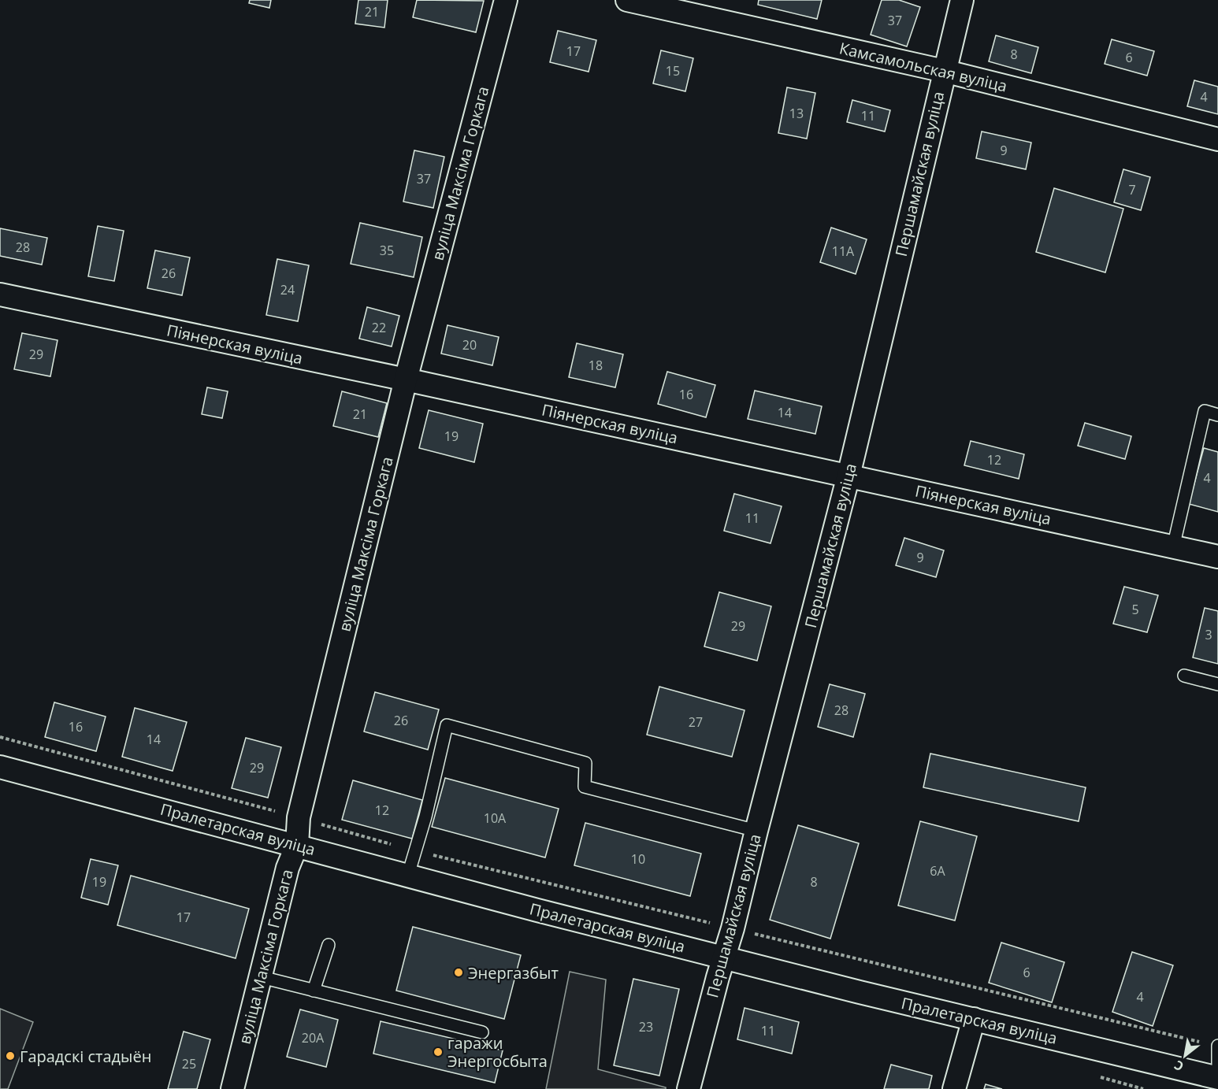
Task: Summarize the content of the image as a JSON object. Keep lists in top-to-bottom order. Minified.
{"streets":{"street":["Камсамольская вуліца","вуліца Максіма Горкага","Першамайская вуліца","Піянерская вуліца","Пралетарская вуліца"]},"crossings":[["Камсамольская вуліца","Першамайская вуліца"],["вуліца Максіма Горкага","Піянерская вуліца"],["вуліца Максіма Горкага","Пралетарская вуліца"],["Першамайская вуліца","Піянерская вуліца"],["Першамайская вуліца","Пралетарская вуліца"]],"places":["Энергазбыт","гаражи Энергосбыта","Гарадскі стадыён"],"house_numbers":["21","37","17","8","6","15","4","13","11","9","37","7","28","35","11А","26","24","22","20","29","18","16","14","21","19","12","4","11","9","5","29","3","28","26","27","16","14","29","12","10А","10","6А","19","8","17","6","4","23","11","20А","25"],"north":"bottom left"}
